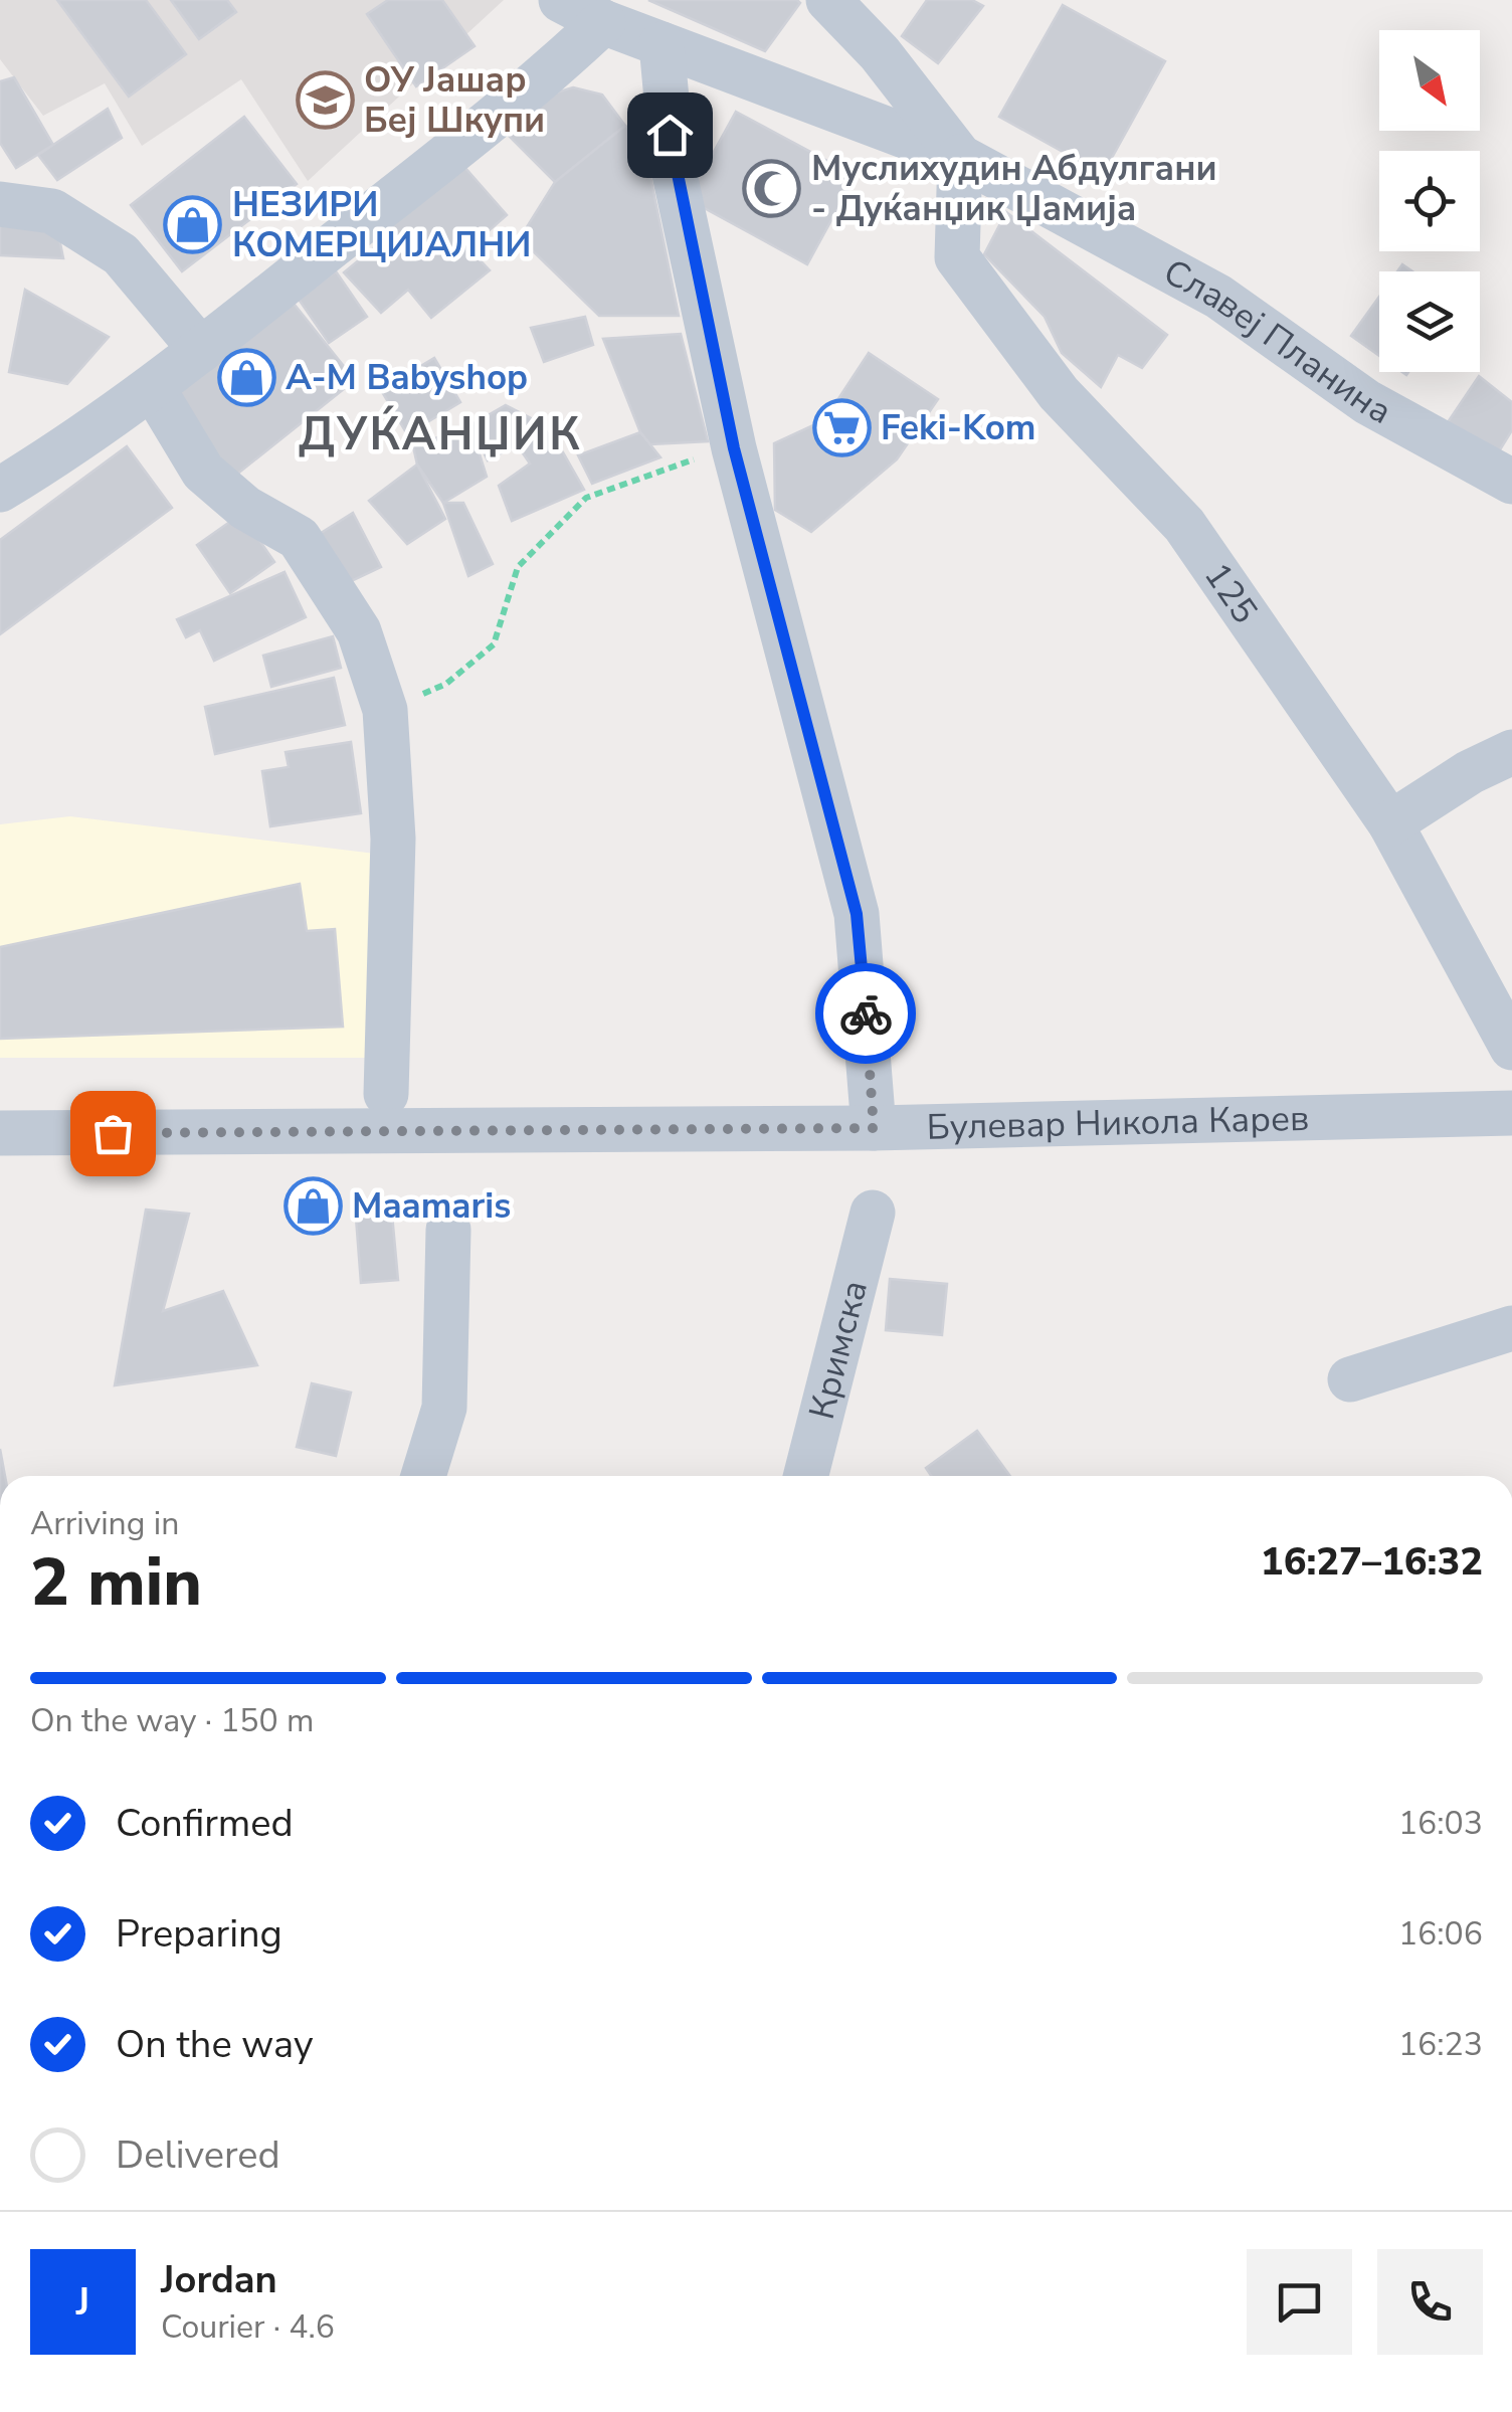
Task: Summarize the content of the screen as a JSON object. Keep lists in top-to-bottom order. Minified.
{"streets":{"street":["Славеј Планина","125","Булевар Никола Карев","Кримска"]},"crossings":[["Славеј Планина","125"]],"districts":["ДУЌАНЏИК"],"places":{"school or university":["ОУ Јашар Беј Шкупи"],"mosque":["Муслихудин Абдулгани - Дуќанџик Џамија"],"shop":["НЕЗИРИ КОМЕРЦИЈАЛНИ","A-M Babyshop","Maamaris"],"supermarket":["Feki-Kom"]},"north":"bottom right","page":{"heading":["2 min","Arriving in","16:27–16:32"],"panel":["Jordan","Courier · 4.6"],"bar":"On the way · 150 m","list":[["Confirmed","16:03"],["Preparing","16:06"],["On the way","16:23"],"Delivered"],"round":"J"}}
